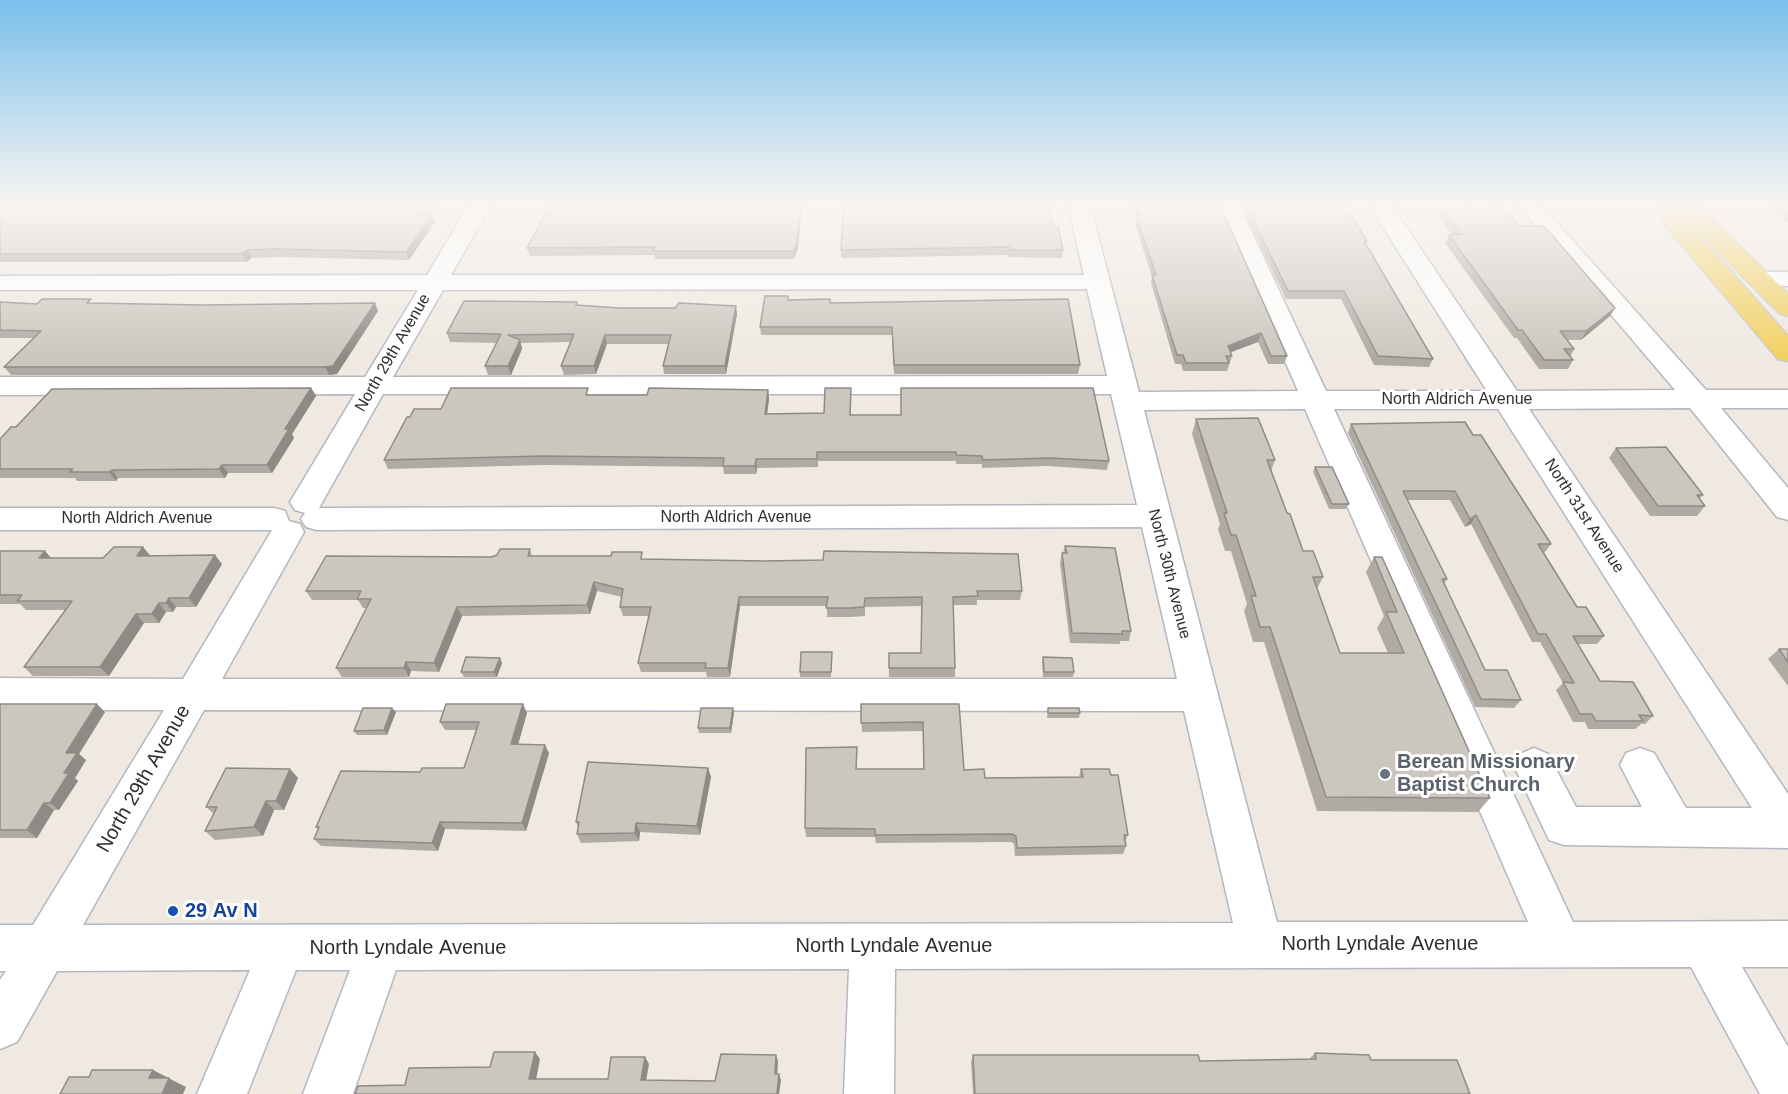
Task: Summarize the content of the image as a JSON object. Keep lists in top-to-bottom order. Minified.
{"streets":{"street":["North 29th Avenue","North Aldrich Avenue","North 31st Avenue","North 30th Avenue","North Lyndale Avenue"]},"crossings":[["North 29th Avenue","North Aldrich Avenue"],["North 29th Avenue","North Lyndale Avenue"],["North Aldrich Avenue","North 31st Avenue"],["North Aldrich Avenue","North 30th Avenue"],["North 30th Avenue","North Lyndale Avenue"]],"places":["Berean Missionary Baptist Church","29 Av N"]}
